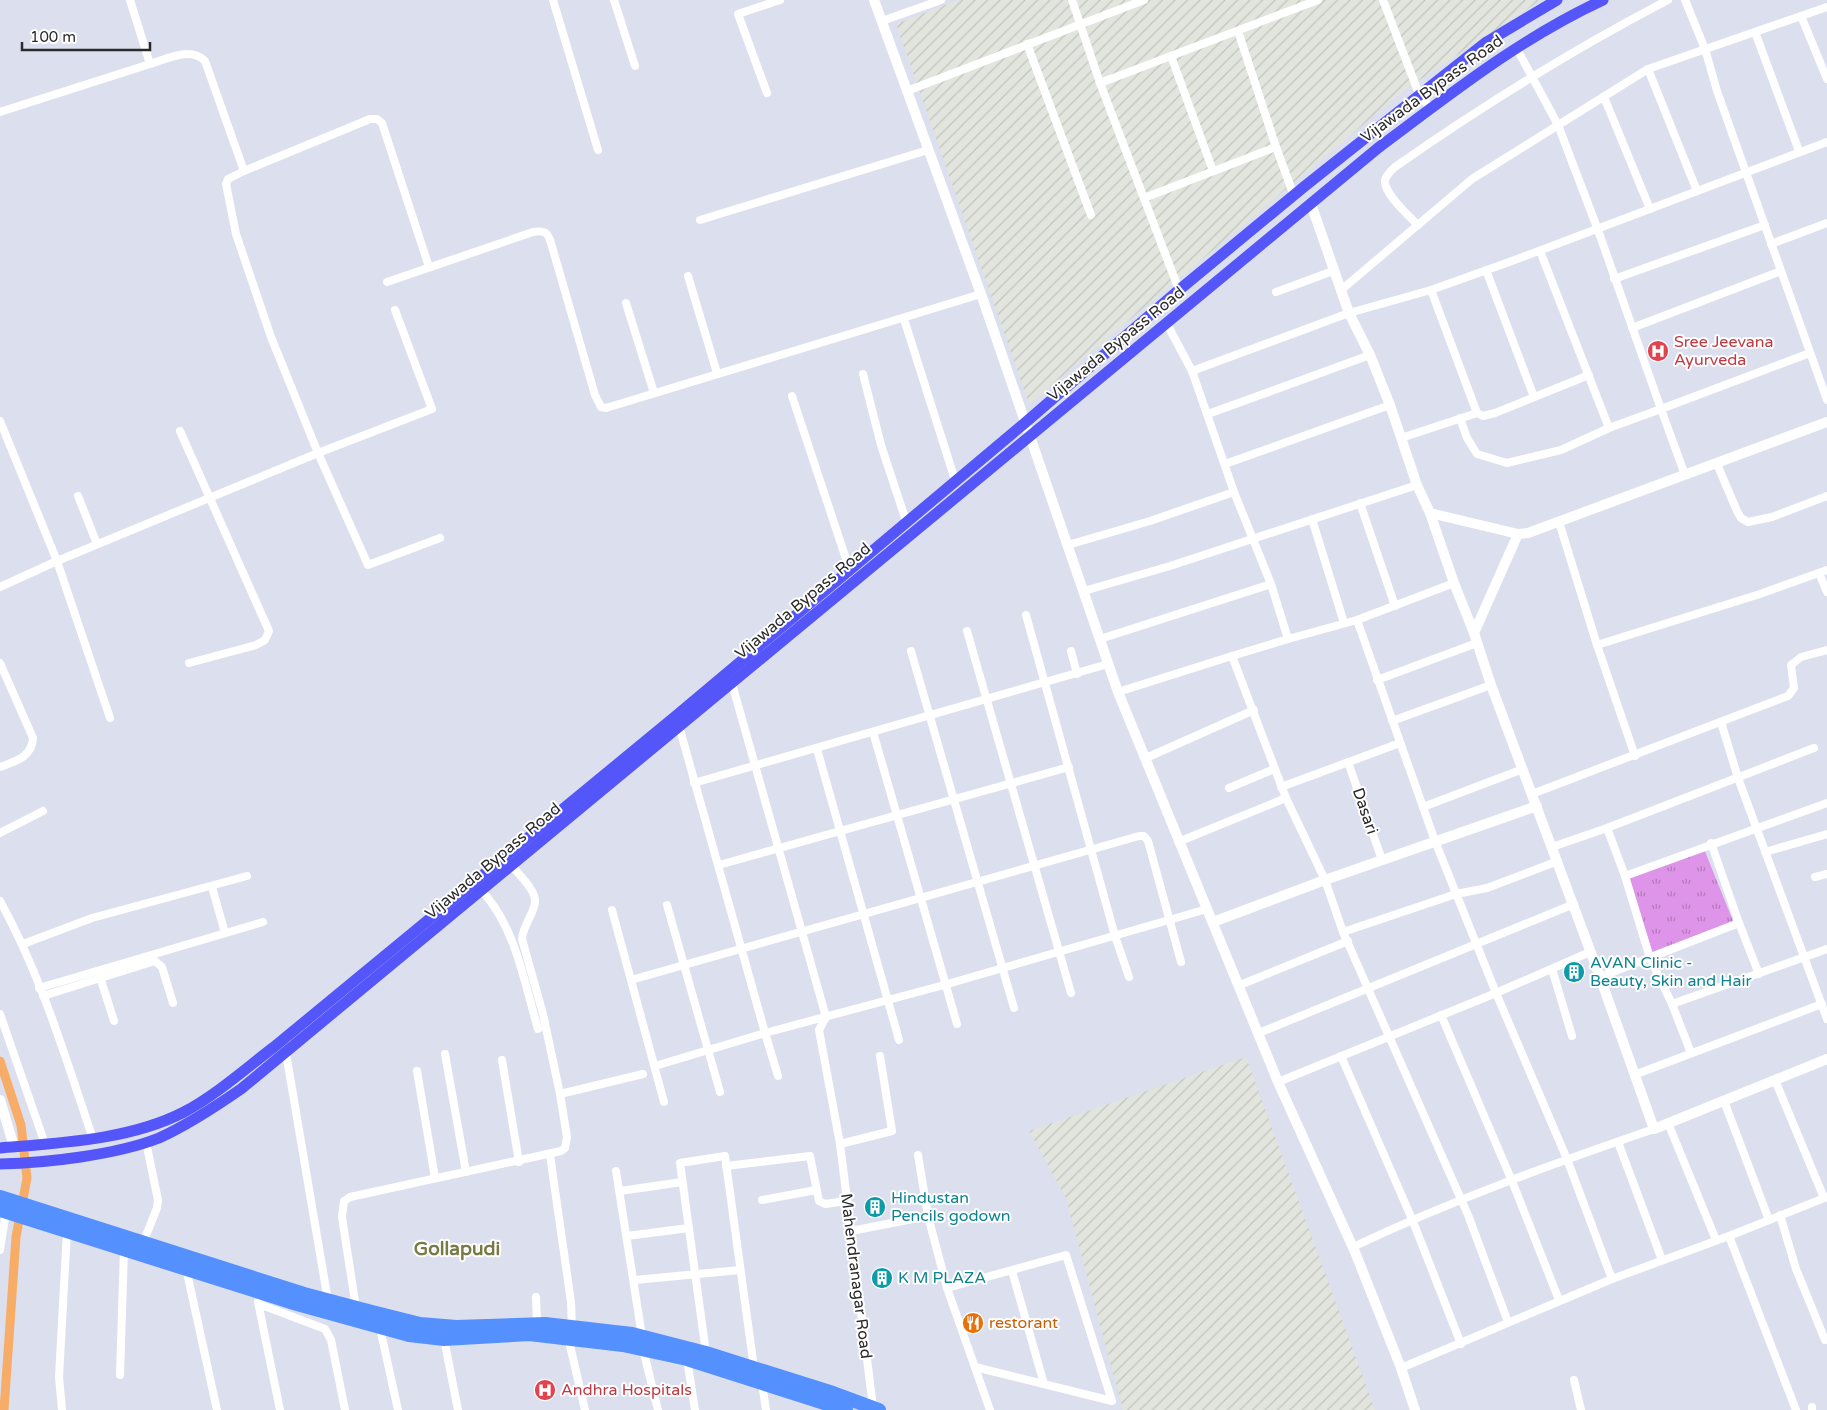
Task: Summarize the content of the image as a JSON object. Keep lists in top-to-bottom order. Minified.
{"streets":{"main road":["Vijawada Bypass Road"],"street":["Dasari","Mahendranagar Road"]},"districts":["Gollapudi"],"places":{"hospital":["Sree Jeevana Ayurveda","Andhra Hospitals"],"building":["AVAN Clinic - Beauty, Skin and Hair","Hindustan Pencils godown","K M PLAZA"],"restaurant":["restorant"]},"scale_bar":"100 m"}
